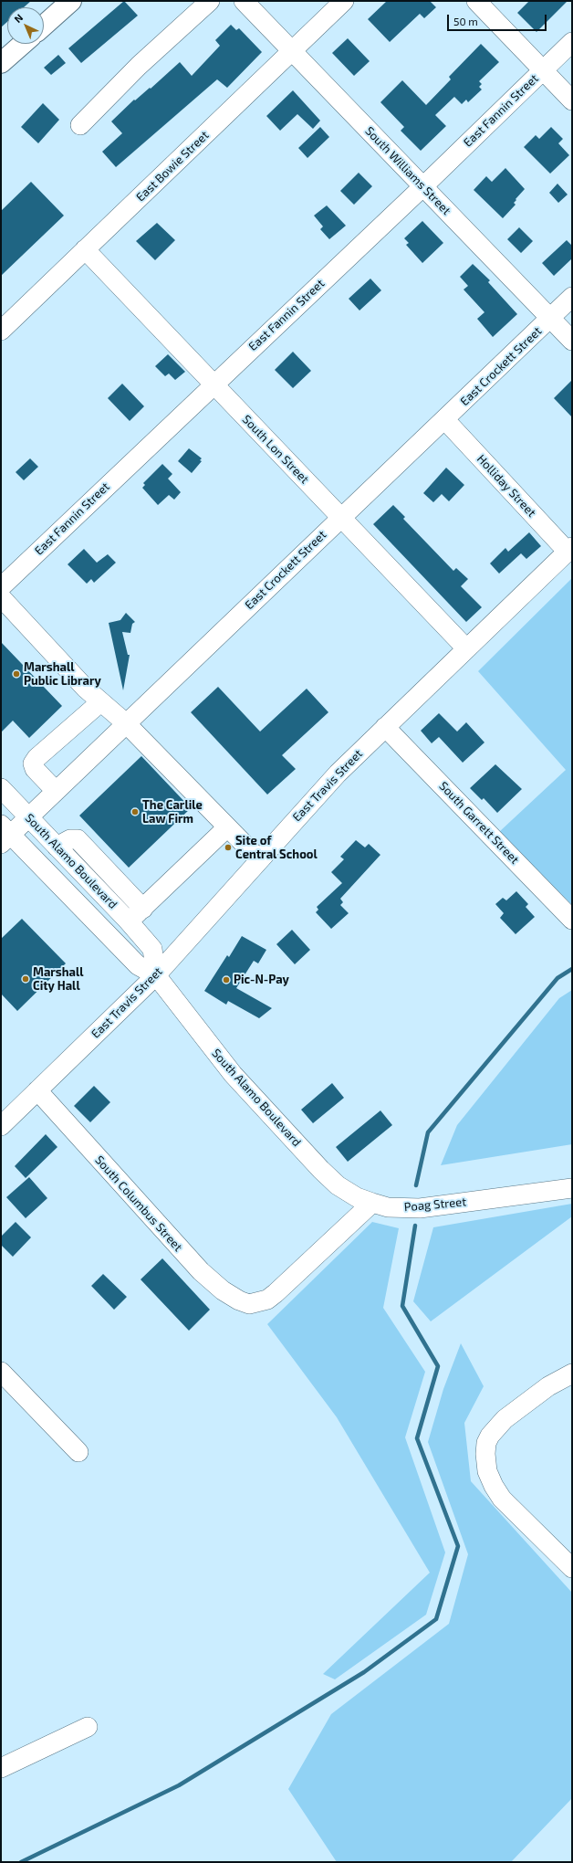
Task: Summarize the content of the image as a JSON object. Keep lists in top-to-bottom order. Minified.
{"streets":{"street":["East Fannin Street","East Bowie Street","South Williams Street","East Crockett Street","South Lon Street","Holliday Street","East Travis Street","South Garrett Street","South Alamo Boulevard","South Columbus Street","Poag Street"]},"crossings":[["East Fannin Street","South Williams Street"],["East Fannin Street","South Lon Street"],["East Bowie Street","South Williams Street"],["East Bowie Street","South Lon Street"],["South Williams Street","East Crockett Street"],["East Crockett Street","South Lon Street"],["East Crockett Street","Holliday Street"],["East Crockett Street","South Alamo Boulevard"],["South Lon Street","East Travis Street"],["Holliday Street","East Travis Street"],["East Travis Street","South Garrett Street"],["East Travis Street","South Alamo Boulevard"],["East Travis Street","South Columbus Street"],["South Alamo Boulevard","South Columbus Street"],["South Alamo Boulevard","Poag Street"],["South Columbus Street","Poag Street"]],"places":["Marshall Public Library","The Carlile Law Firm","Site of Central School","Marshall City Hall","Pic-N-Pay"],"scale_bar":"50 m","north":"top left"}
